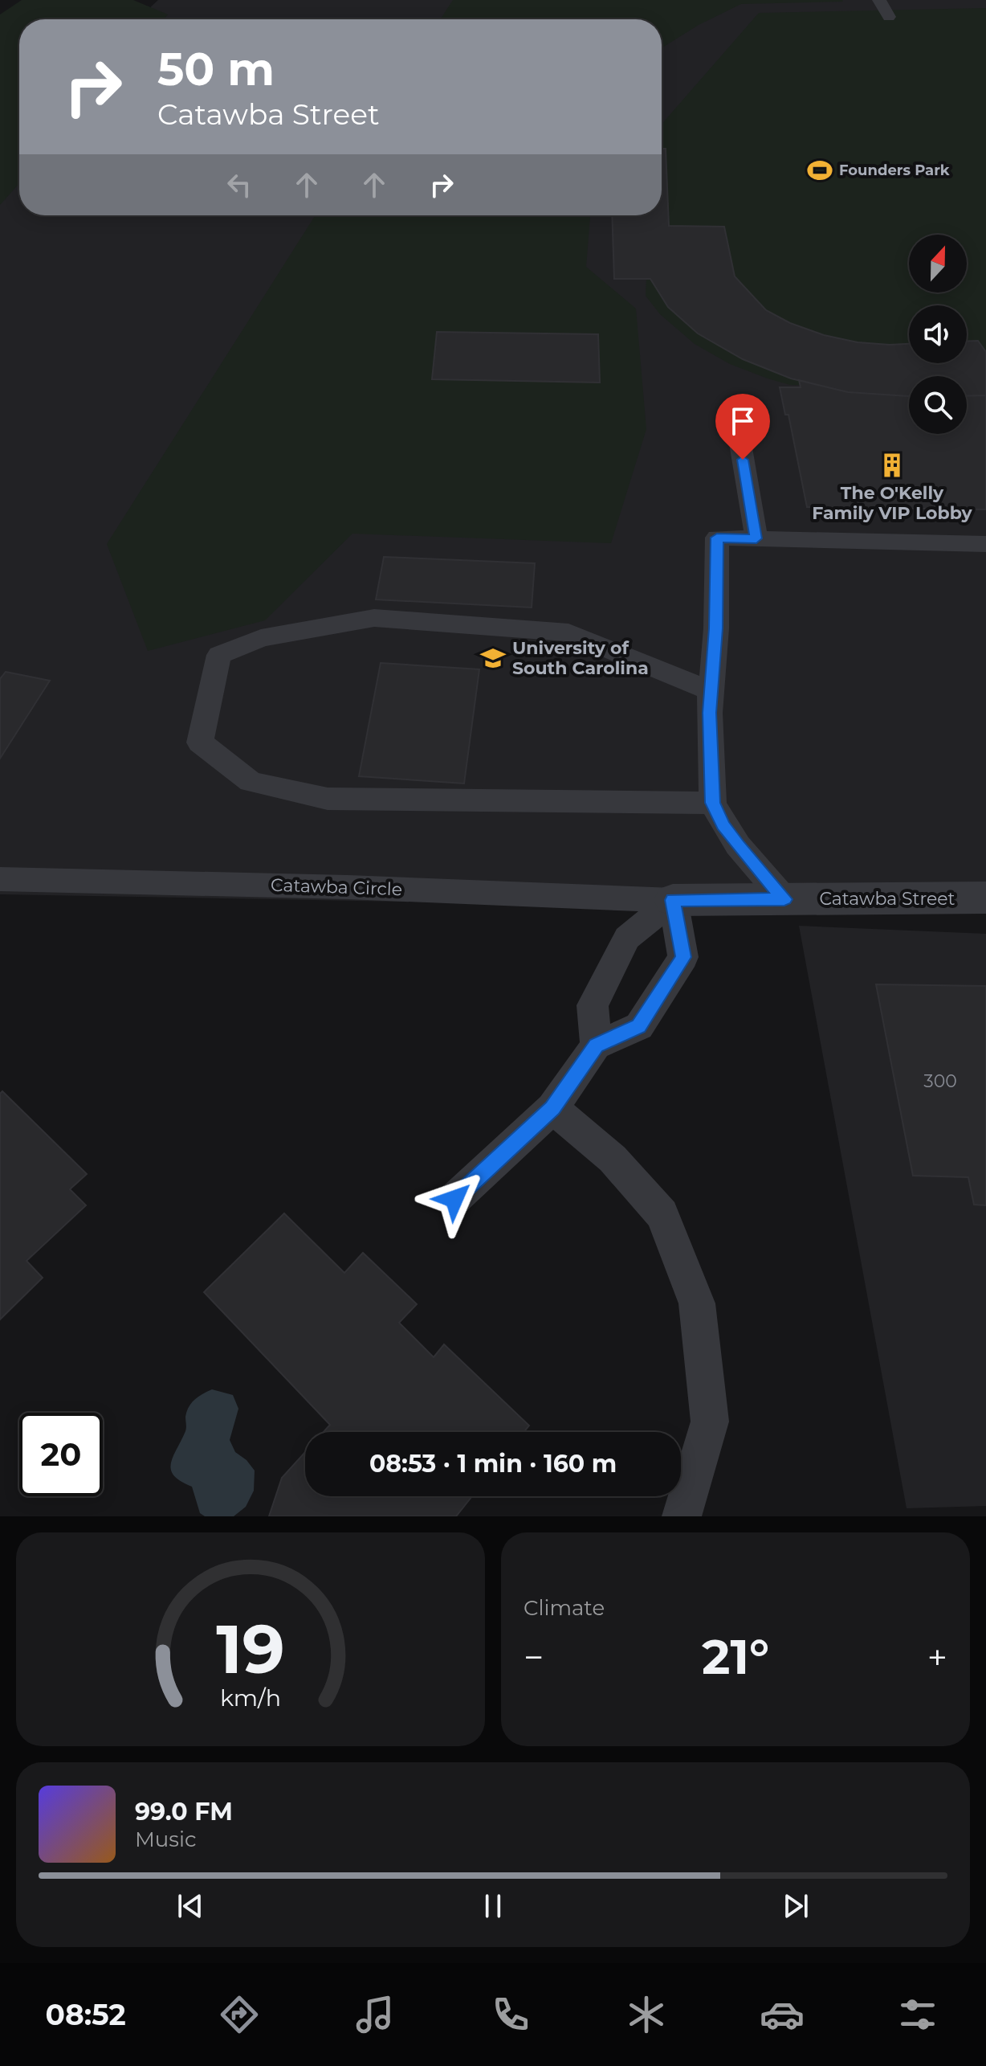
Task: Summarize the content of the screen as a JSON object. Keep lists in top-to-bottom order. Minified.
{"streets":{"street":["Catawba Street"],"lane":["Catawba Circle"]},"crossings":[["Catawba Circle","Catawba Street"]],"places":{"sports":["Founders Park"],"building":["The O'Kelly Family VIP Lobby"],"school or university":["University of South Carolina"]},"house_numbers":["300"],"north":"top","page":{"turn":["50 m","Catawba Street"],"limit":"20","trip":"08:53 · 1 min · 160 m","tile":"Climate","heat":["−","21°","+"],"song":["99.0 FM","Music"],"tabs":"08:52","gauge":["19","km/h"]}}
